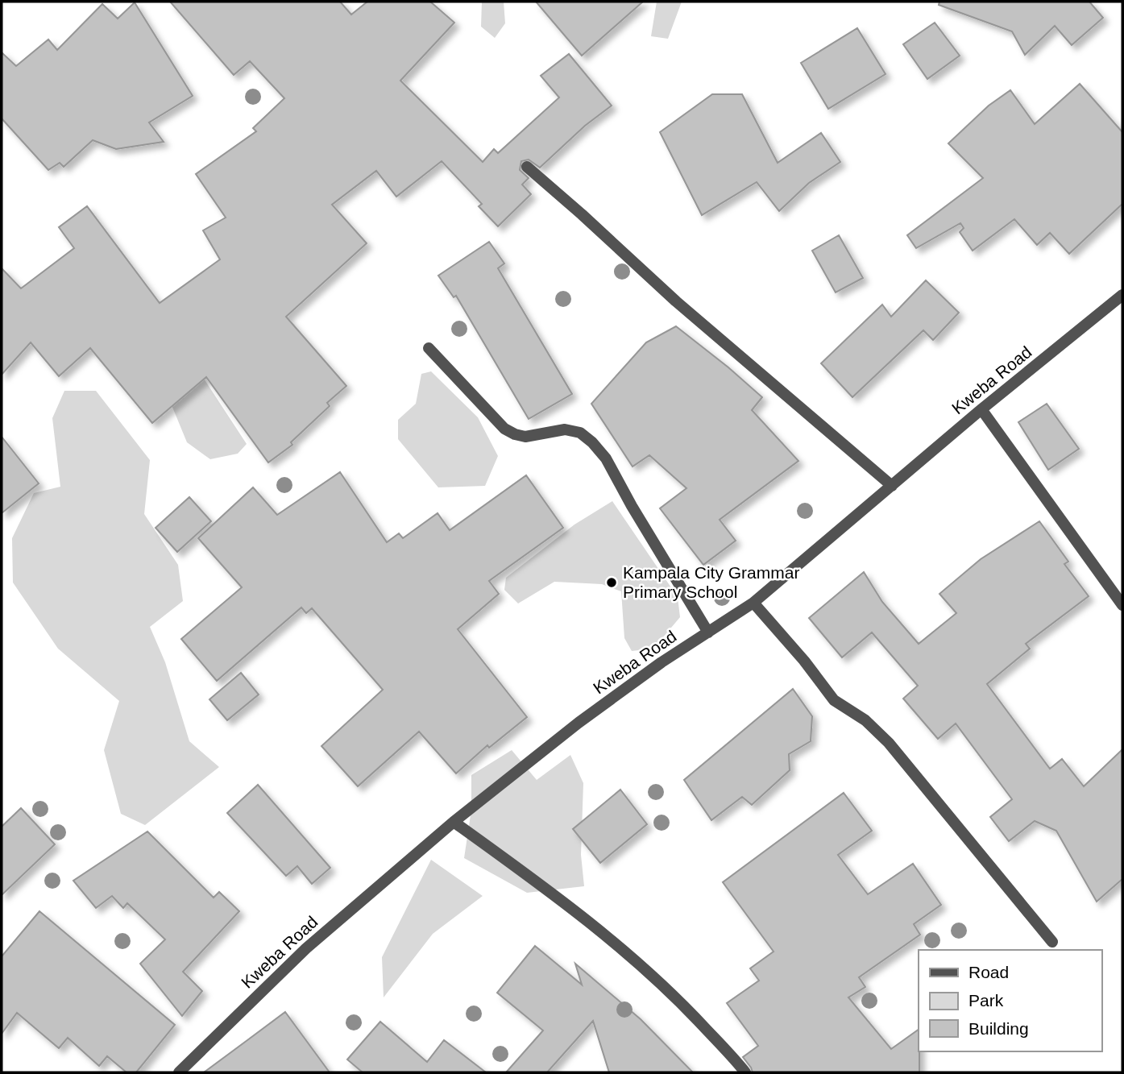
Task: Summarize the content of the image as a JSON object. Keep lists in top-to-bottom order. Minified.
{"streets":{"street":["Kweba Road"]},"places":["Kampala City Grammar Primary School"],"legend":["Road","Park","Building"]}
